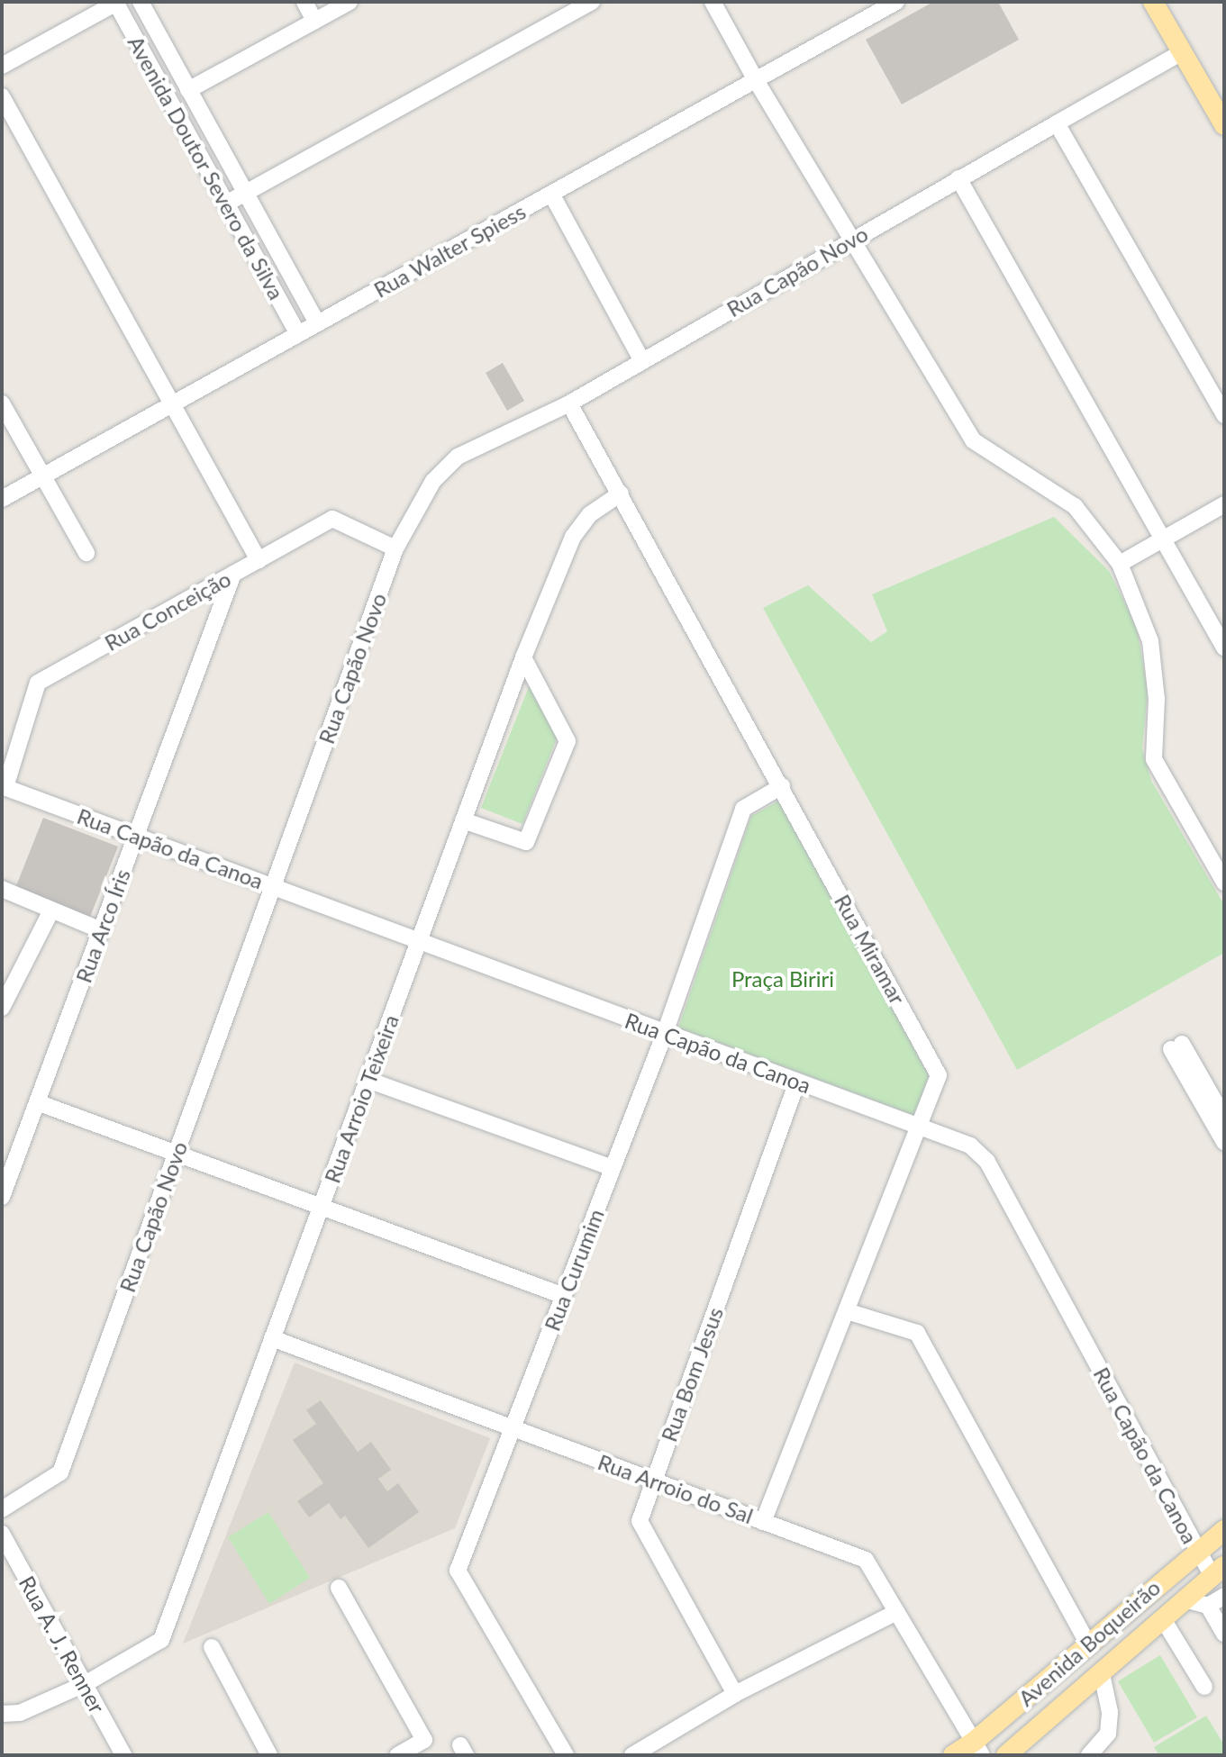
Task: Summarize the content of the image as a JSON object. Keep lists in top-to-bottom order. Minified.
{"streets":{"main road":["Avenida Boqueirão"],"street":["Avenida Doutor Severo da Silva","Rua Walter Spiess","Rua Capão Novo","Rua Conceição","Rua Capão da Canoa","Rua Arco Íris","Rua Miramar","Rua Arroio Teixeira","Rua Curumim","Rua Bom Jesus","Rua Arroio do Sal","Rua A. J. Renner"]},"crossings":[["Avenida Doutor Severo da Silva","Rua Walter Spiess"],["Rua Capão Novo","Rua Conceição"],["Rua Capão Novo","Rua Capão da Canoa"],["Rua Capão Novo","Rua Miramar"],["Rua Conceição","Rua Capão da Canoa"],["Rua Conceição","Rua Arco Íris"],["Rua Capão da Canoa","Rua Arco Íris"],["Rua Capão da Canoa","Rua Miramar"],["Rua Capão da Canoa","Rua Arroio Teixeira"],["Rua Capão da Canoa","Rua Curumim"],["Rua Capão da Canoa","Rua Bom Jesus"],["Rua Capão da Canoa","Avenida Boqueirão"],["Rua Miramar","Rua Arroio Teixeira"],["Rua Miramar","Rua Curumim"],["Rua Miramar","Rua Arroio do Sal"],["Rua Arroio Teixeira","Rua Arroio do Sal"],["Rua Arroio Teixeira","Rua A. J. Renner"],["Rua Curumim","Rua Arroio do Sal"],["Rua Bom Jesus","Rua Arroio do Sal"],["Rua Arroio do Sal","Avenida Boqueirão"]],"parks":["Praça Biriri"]}
